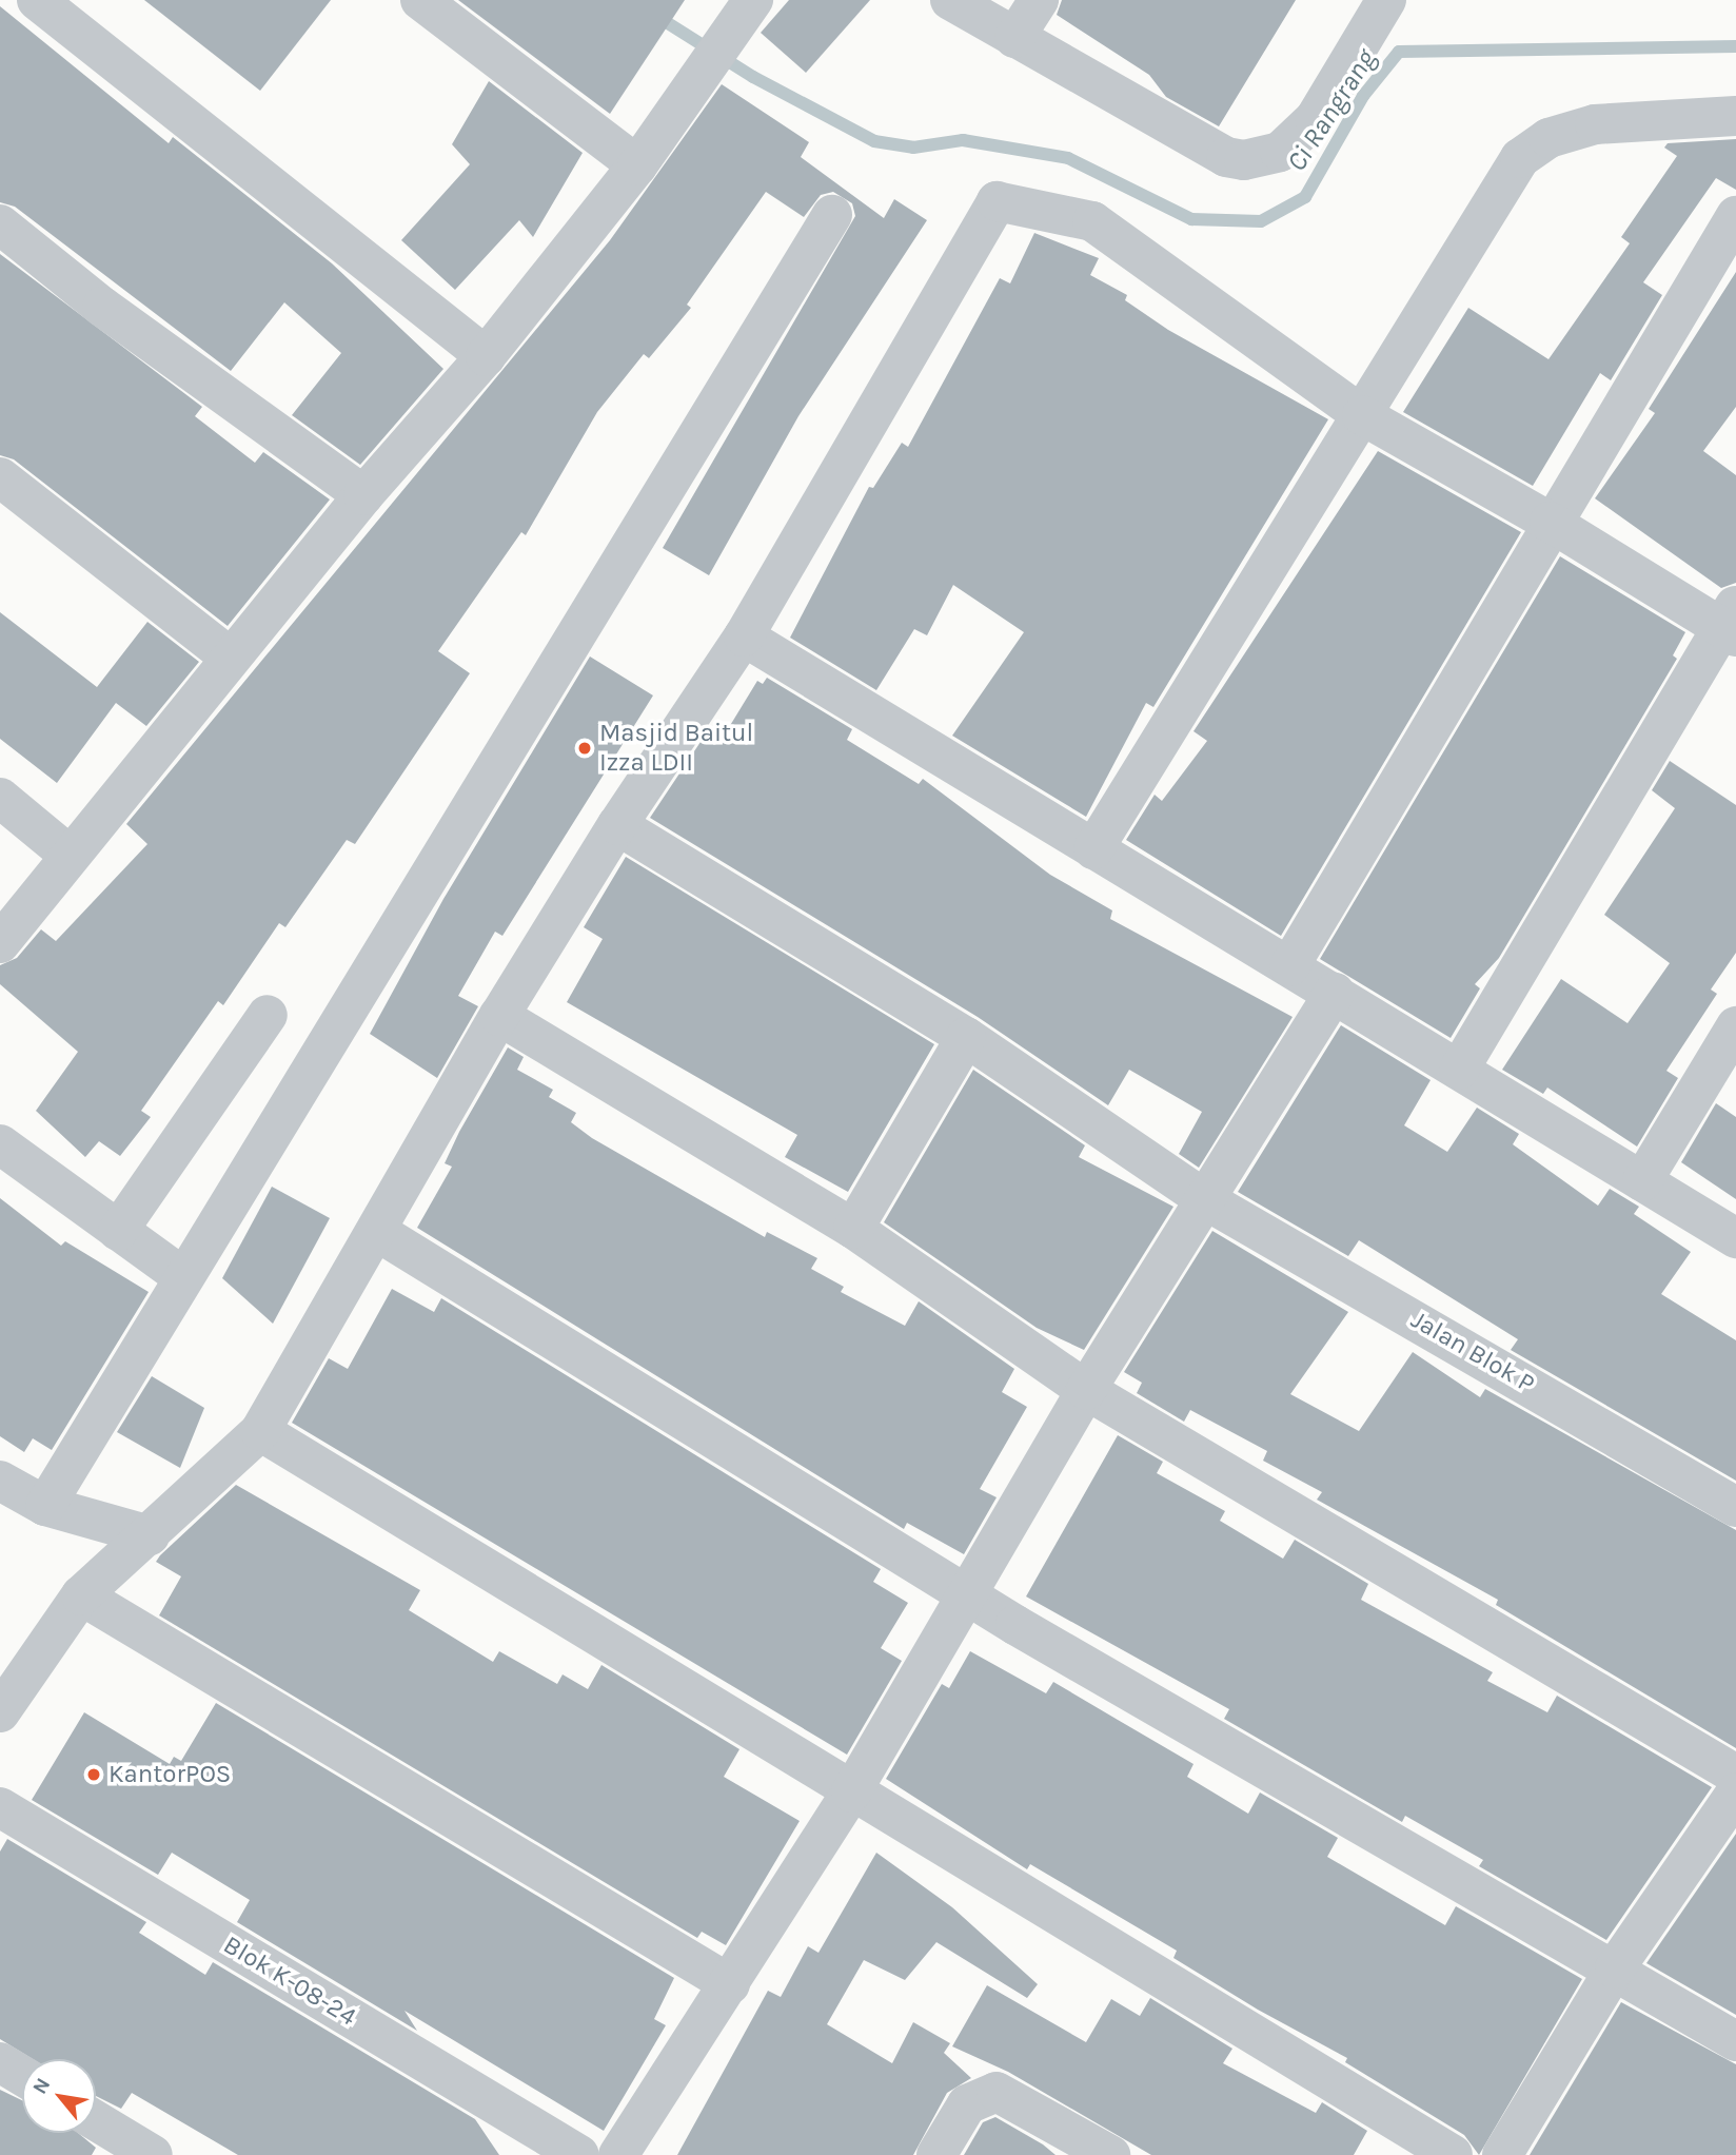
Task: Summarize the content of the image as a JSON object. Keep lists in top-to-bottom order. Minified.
{"streets":{"street":["Jalan Blok P","Blok K-08-24"]},"water":["Ci Rangrang"],"places":["Masjid Baitul Izza LDII","KantorPOS"],"north":"top left"}
